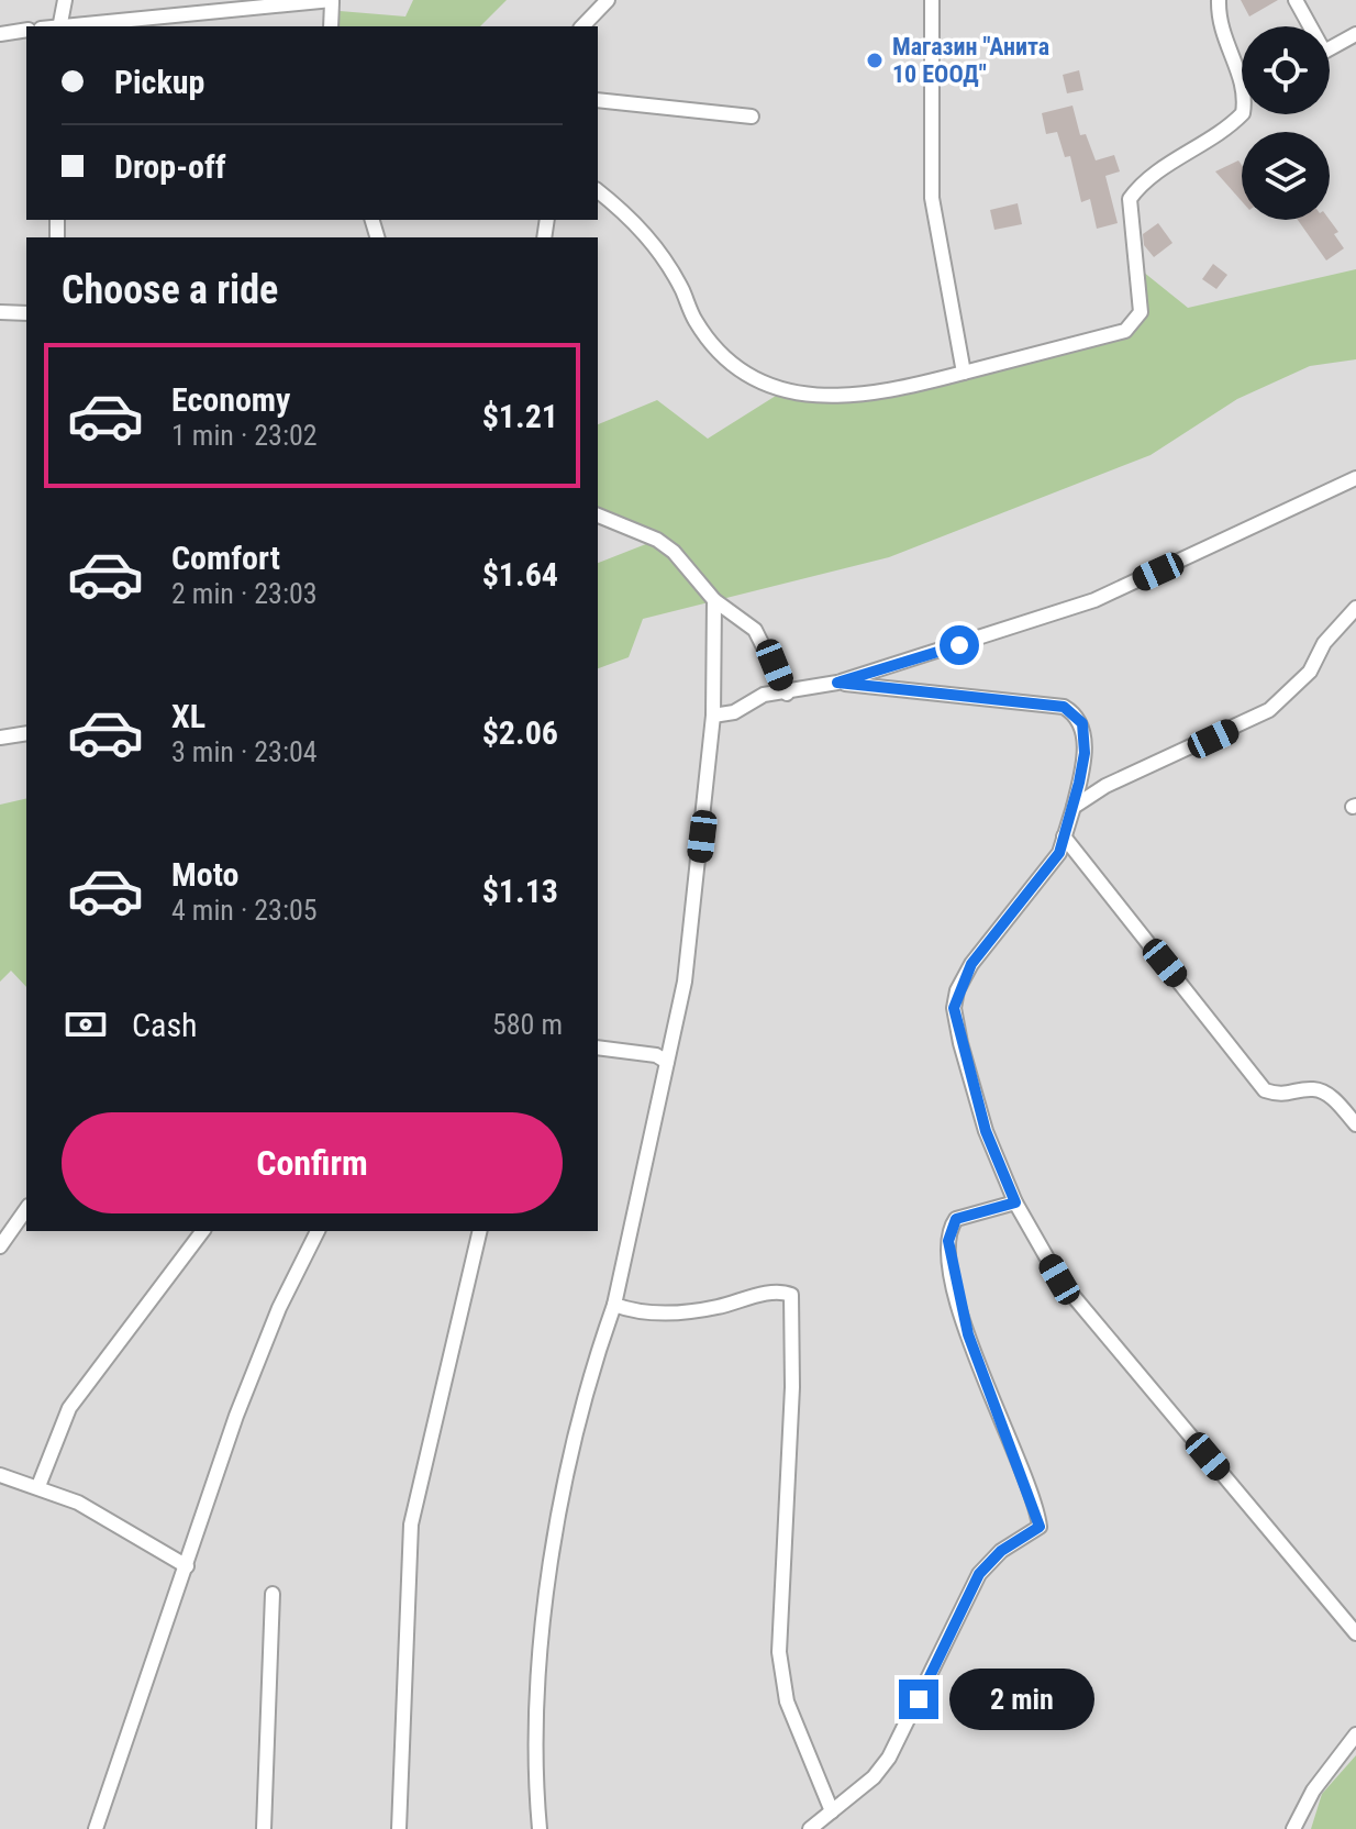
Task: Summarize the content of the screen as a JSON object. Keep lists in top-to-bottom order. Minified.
{"places":["Магазин \"Анита 10 ЕООД\""],"page":{"banner":["Pickup","Drop-off"],"heading":"Choose a ride","list":[{"name":"Economy","note":"1 min · 23:02","value":"$1.21"},{"name":"Comfort","note":"2 min · 23:03","value":"$1.64"},{"name":"XL","note":"3 min · 23:04","value":"$2.06"},{"name":"Moto","note":"4 min · 23:05","value":"$1.13"}],"pay":["Cash","580 m"],"buttons":"Confirm","bubble":"2 min"}}
